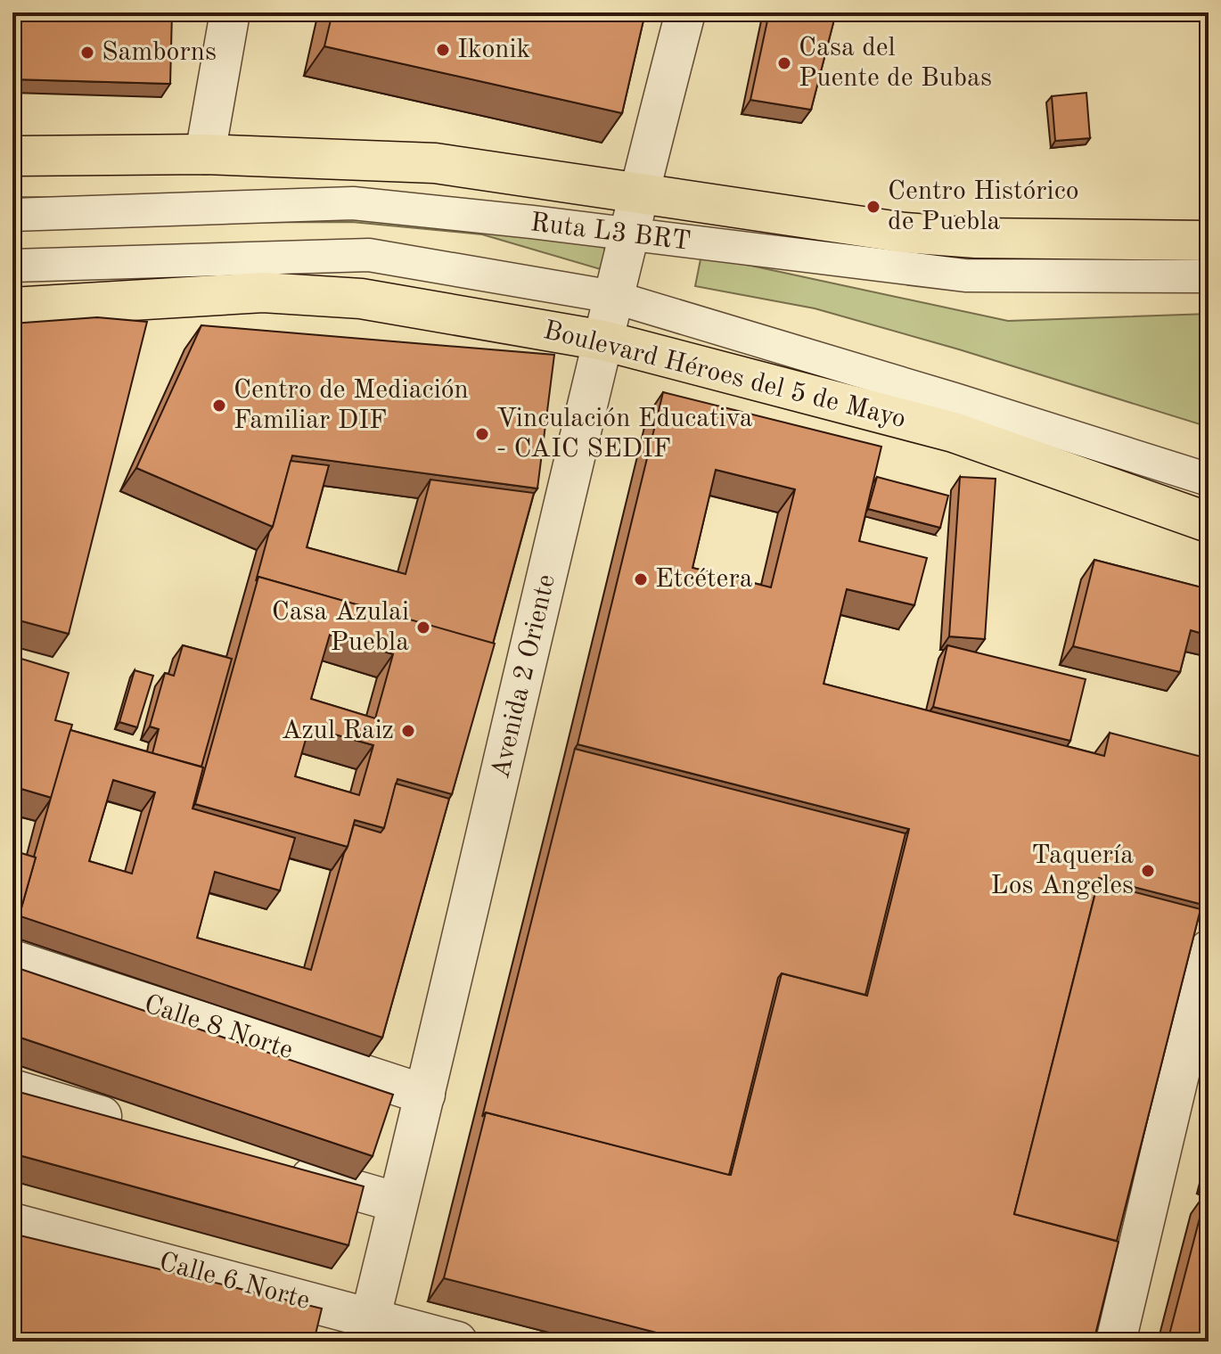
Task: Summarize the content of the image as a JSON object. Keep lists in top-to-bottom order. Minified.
{"streets":{"main road":["Boulevard Héroes del 5 de Mayo"],"street":["Avenida 2 Oriente","Calle 8 Norte","Calle 6 Norte"],"lane":["Ruta L3 BRT"]},"crossings":[["Ruta L3 BRT","Avenida 2 Oriente"],["Boulevard Héroes del 5 de Mayo","Avenida 2 Oriente"],["Avenida 2 Oriente","Calle 8 Norte"],["Avenida 2 Oriente","Calle 6 Norte"]],"places":["Ikonik","Samborns","Casa del Puente de Bubas","Centro Histórico de Puebla","Centro de Mediación Familiar DIF","Vinculación Educativa - CAIC SEDIF","Etcétera","Casa Azulai Puebla","Azul Raiz","Taquería Los Angeles"]}
